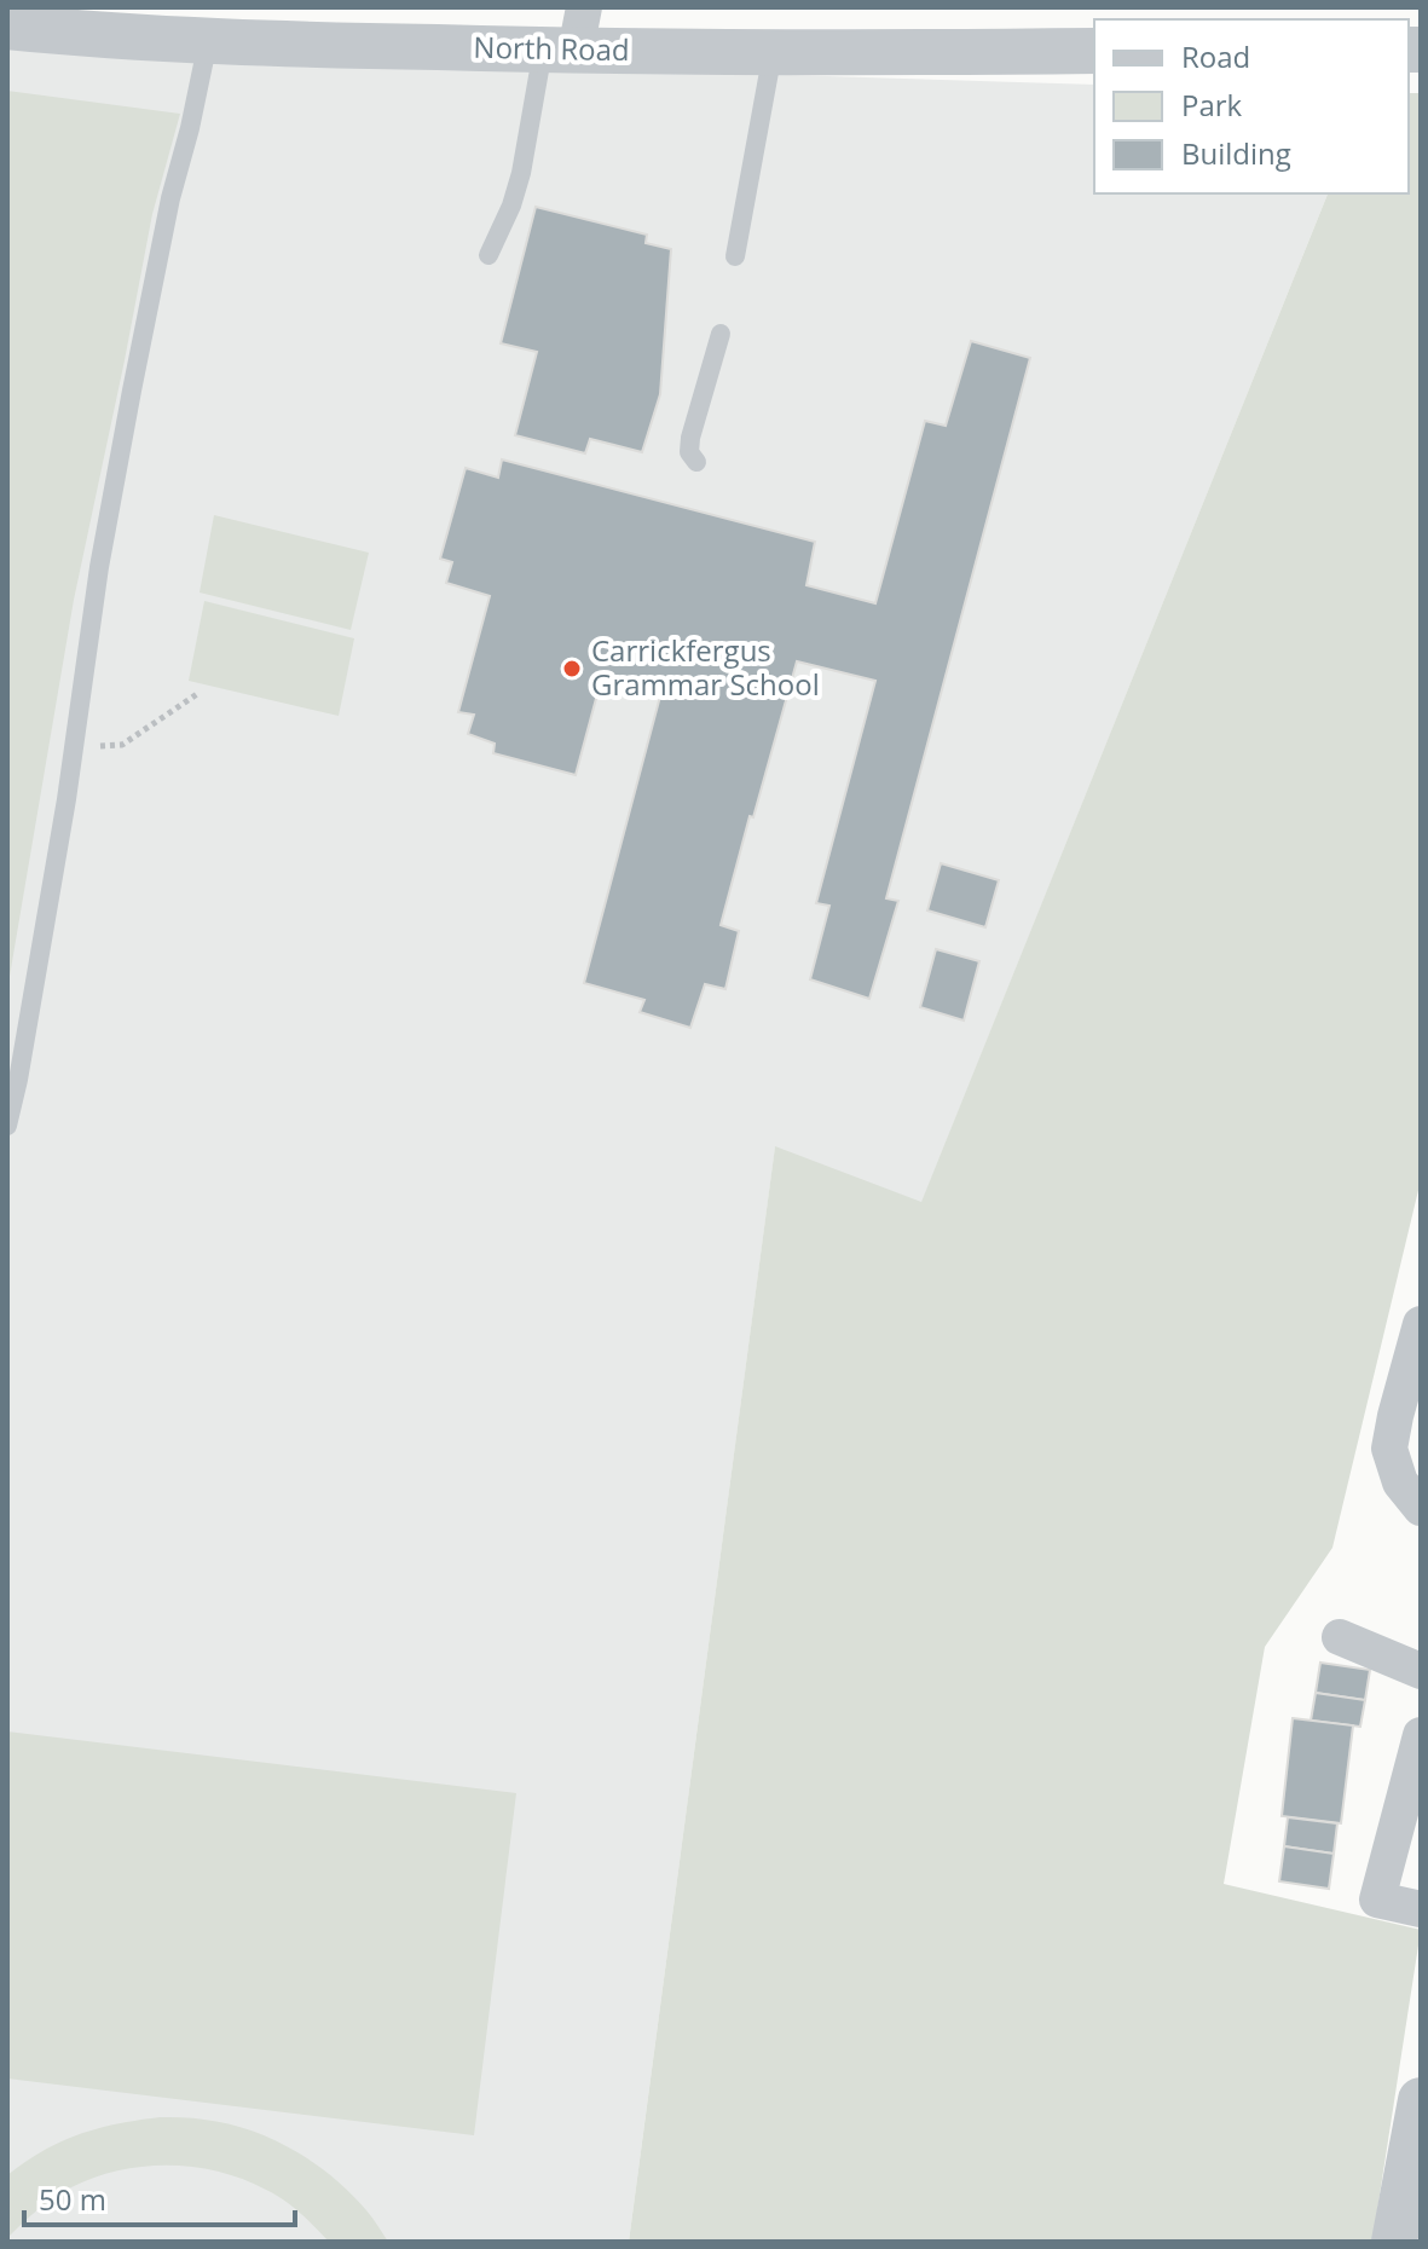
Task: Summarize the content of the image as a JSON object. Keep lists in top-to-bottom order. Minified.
{"streets":{"street":["North Road"]},"places":["Carrickfergus Grammar School"],"legend":["Road","Park","Building"],"scale_bar":"50 m"}
